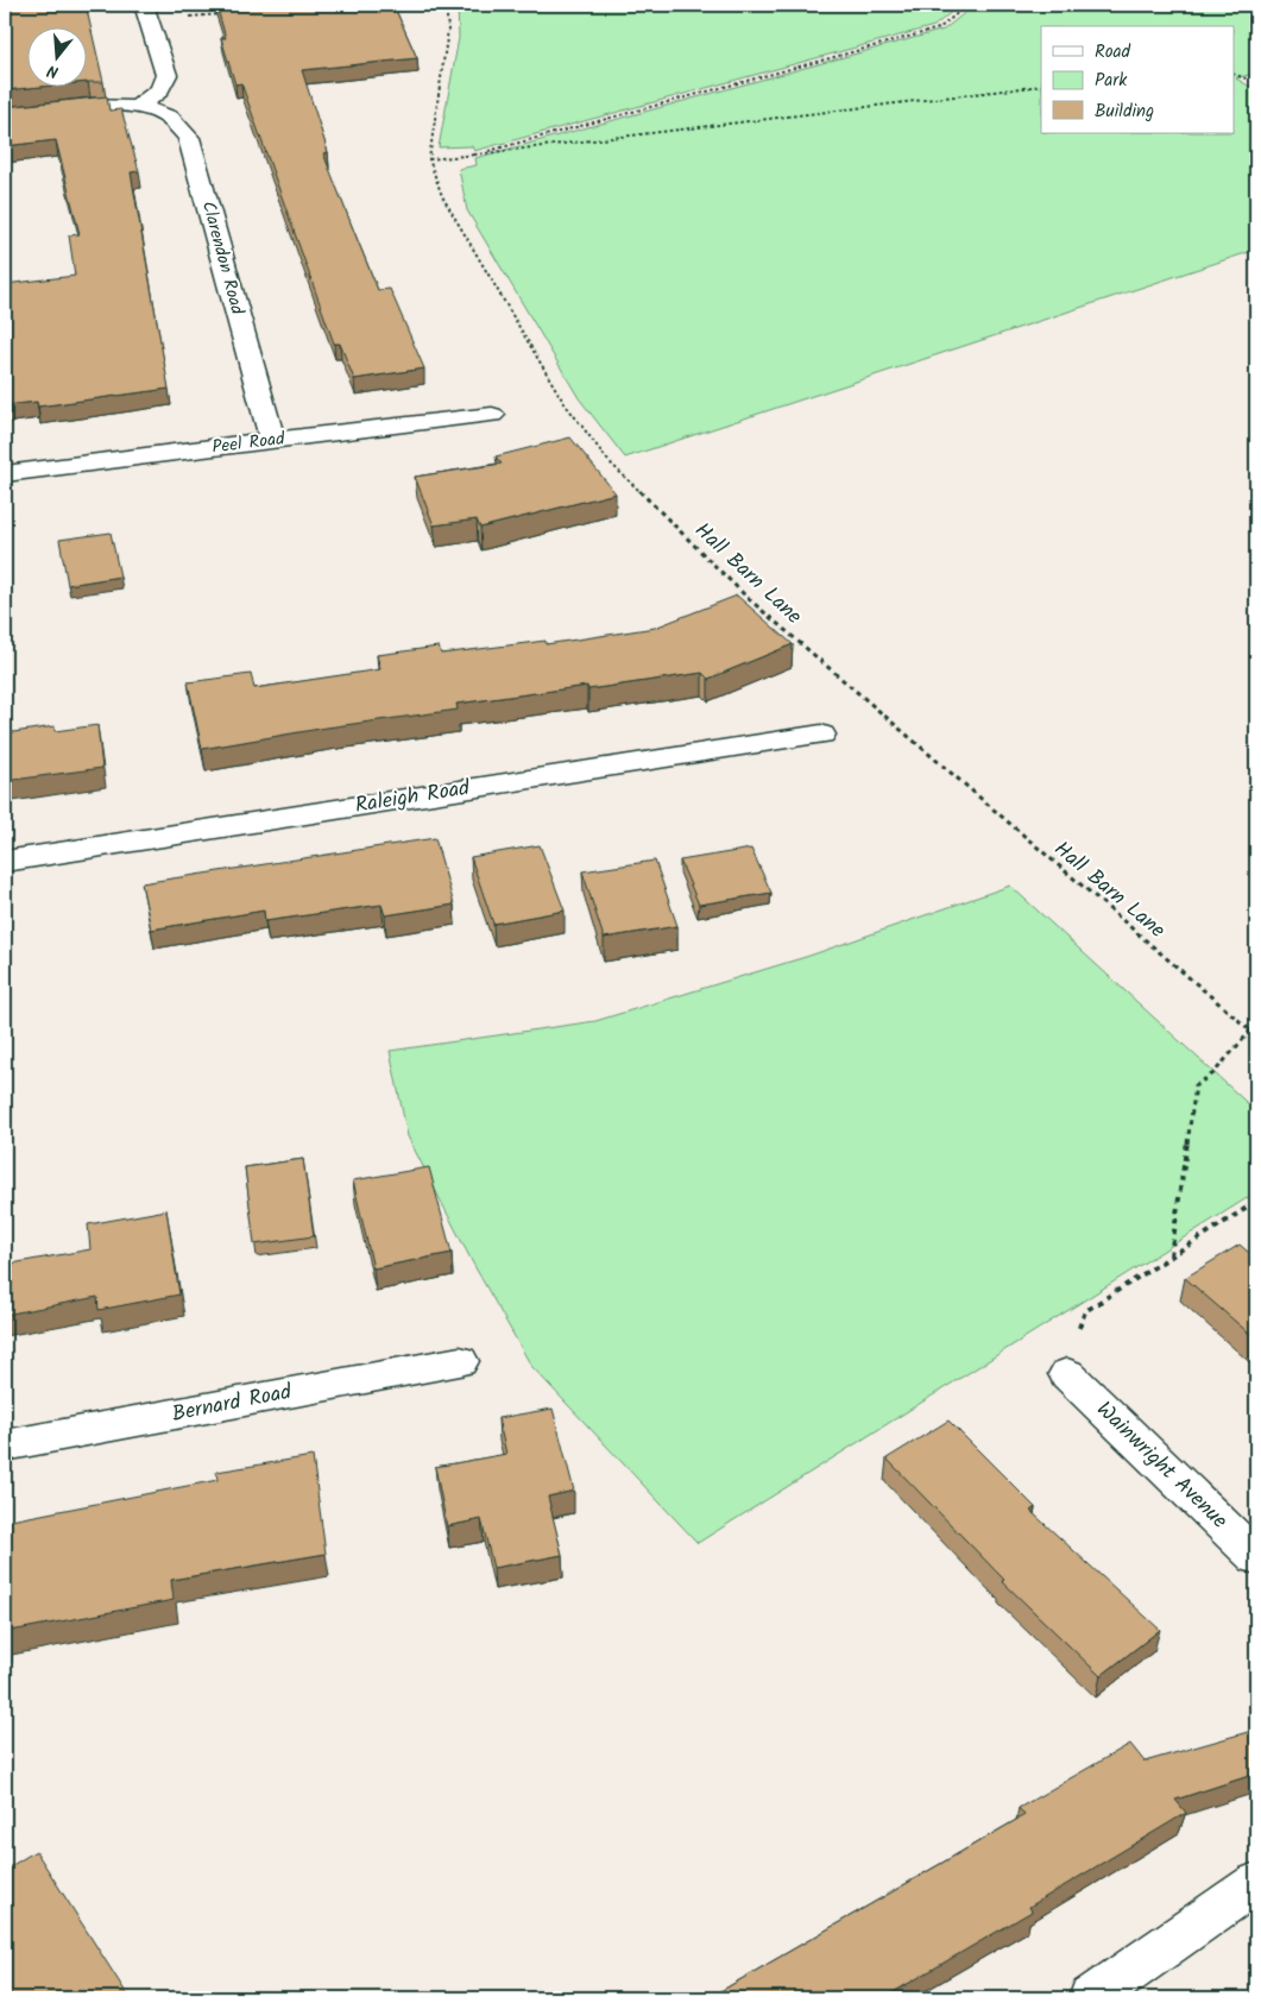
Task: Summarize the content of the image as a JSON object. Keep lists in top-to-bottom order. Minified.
{"streets":{"street":["Clarendon Road","Peel Road","Raleigh Road","Bernard Road","Wainwright Avenue"],"path":["Hall Barn Lane"]},"crossings":[["Clarendon Road","Peel Road"]],"legend":["Road","Park","Building"],"north":"bottom"}
